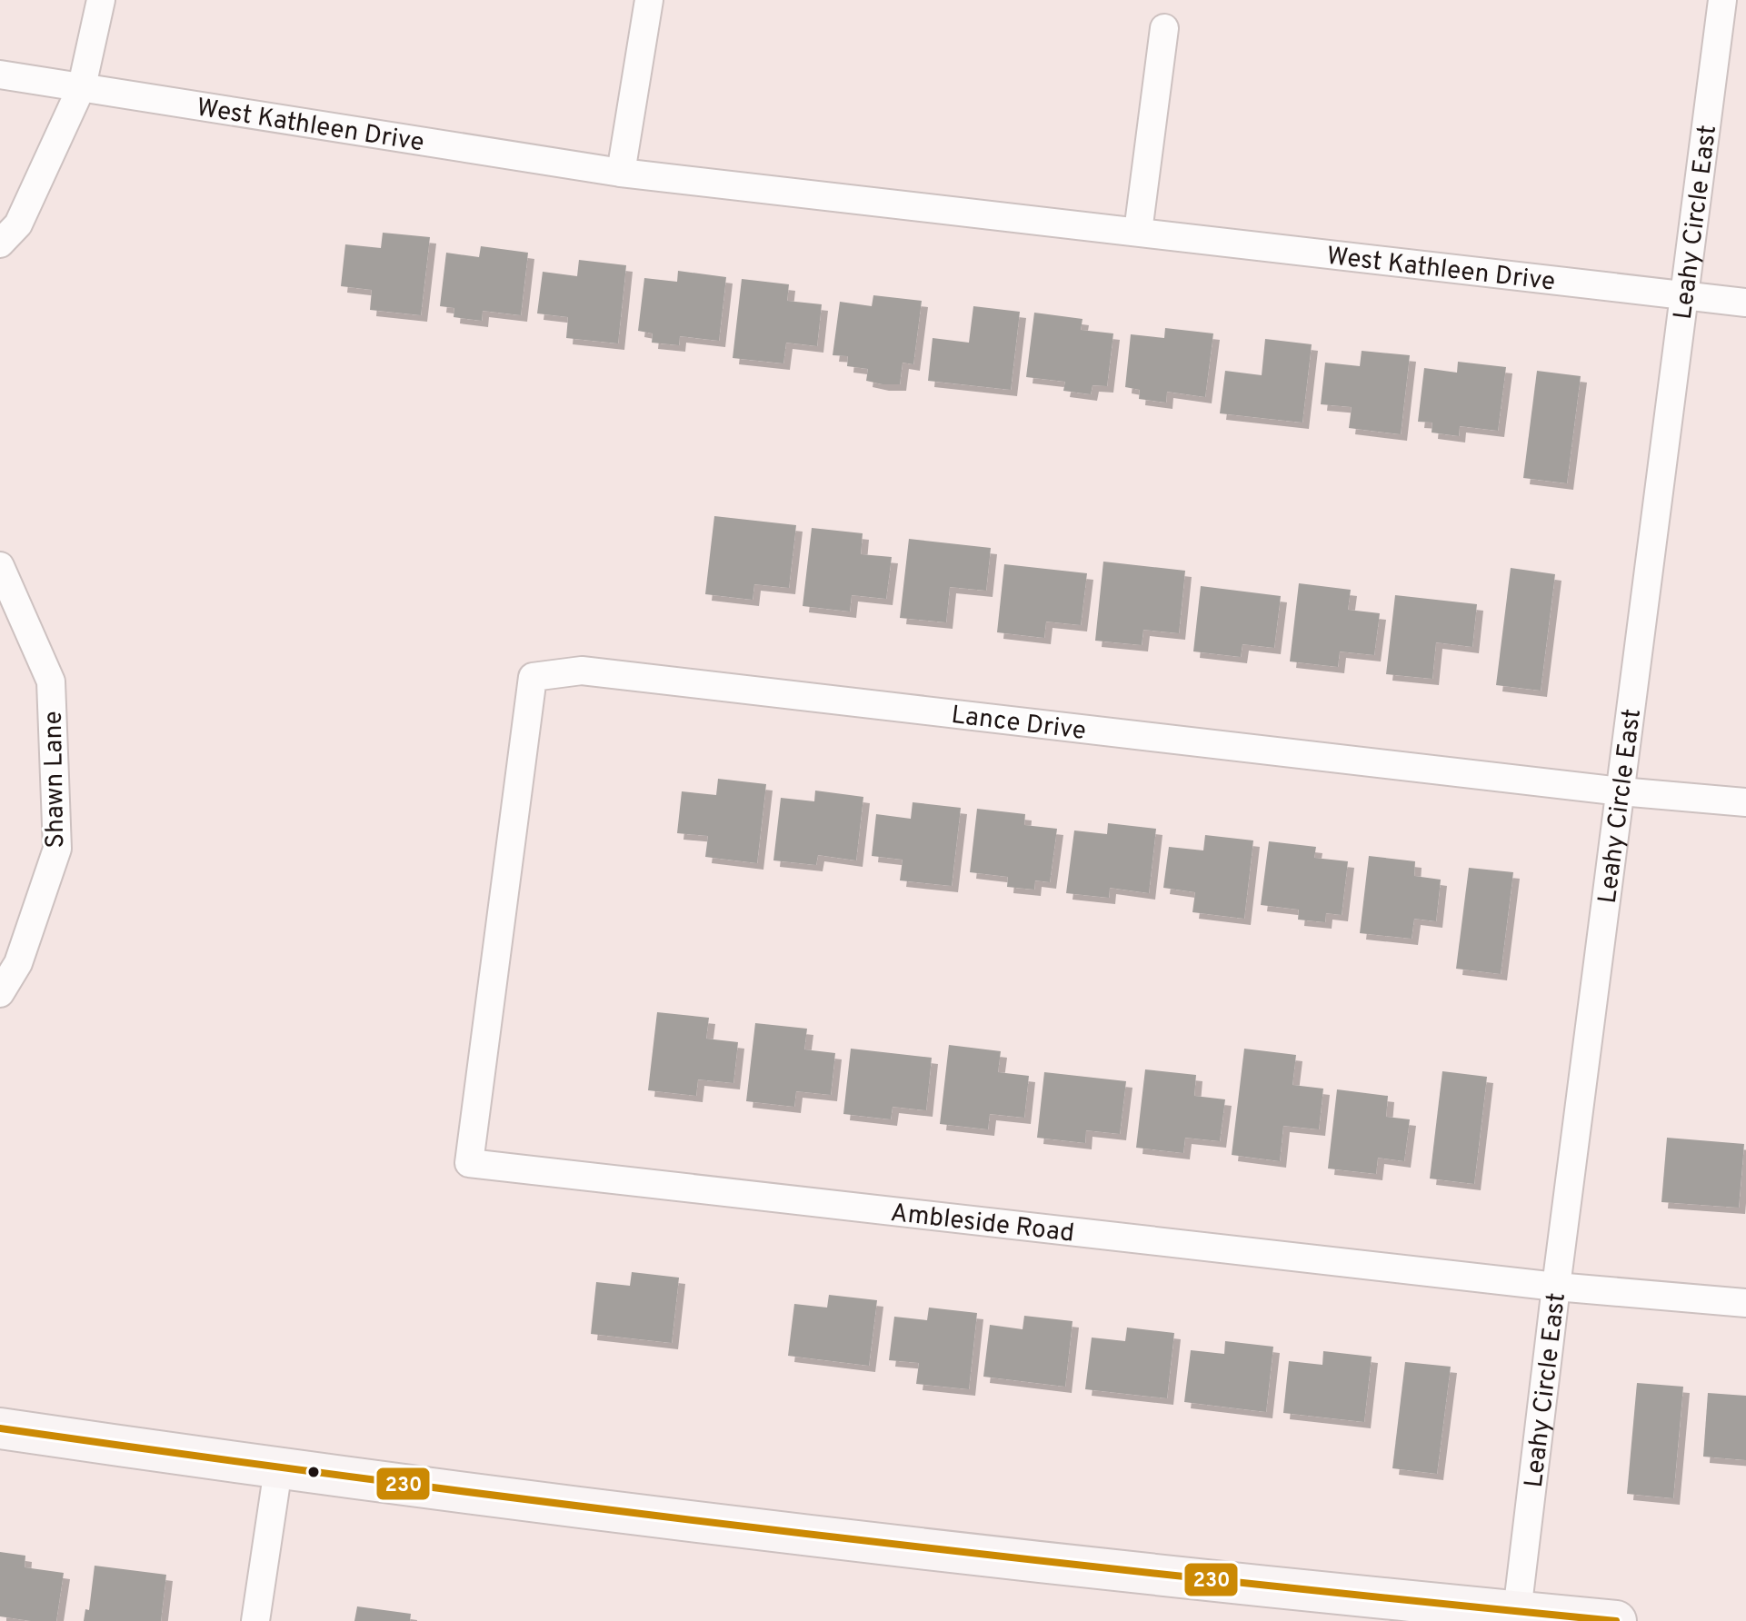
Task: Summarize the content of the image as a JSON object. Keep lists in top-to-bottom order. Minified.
{"streets":{"street":["West Kathleen Drive","Leahy Circle East","Lance Drive","Shawn Lane","Ambleside Road"]},"crossings":[["West Kathleen Drive","Leahy Circle East"],["Leahy Circle East","Lance Drive"],["Leahy Circle East","Ambleside Road"],["Lance Drive","Ambleside Road"]],"lines":["transit line 230"]}
